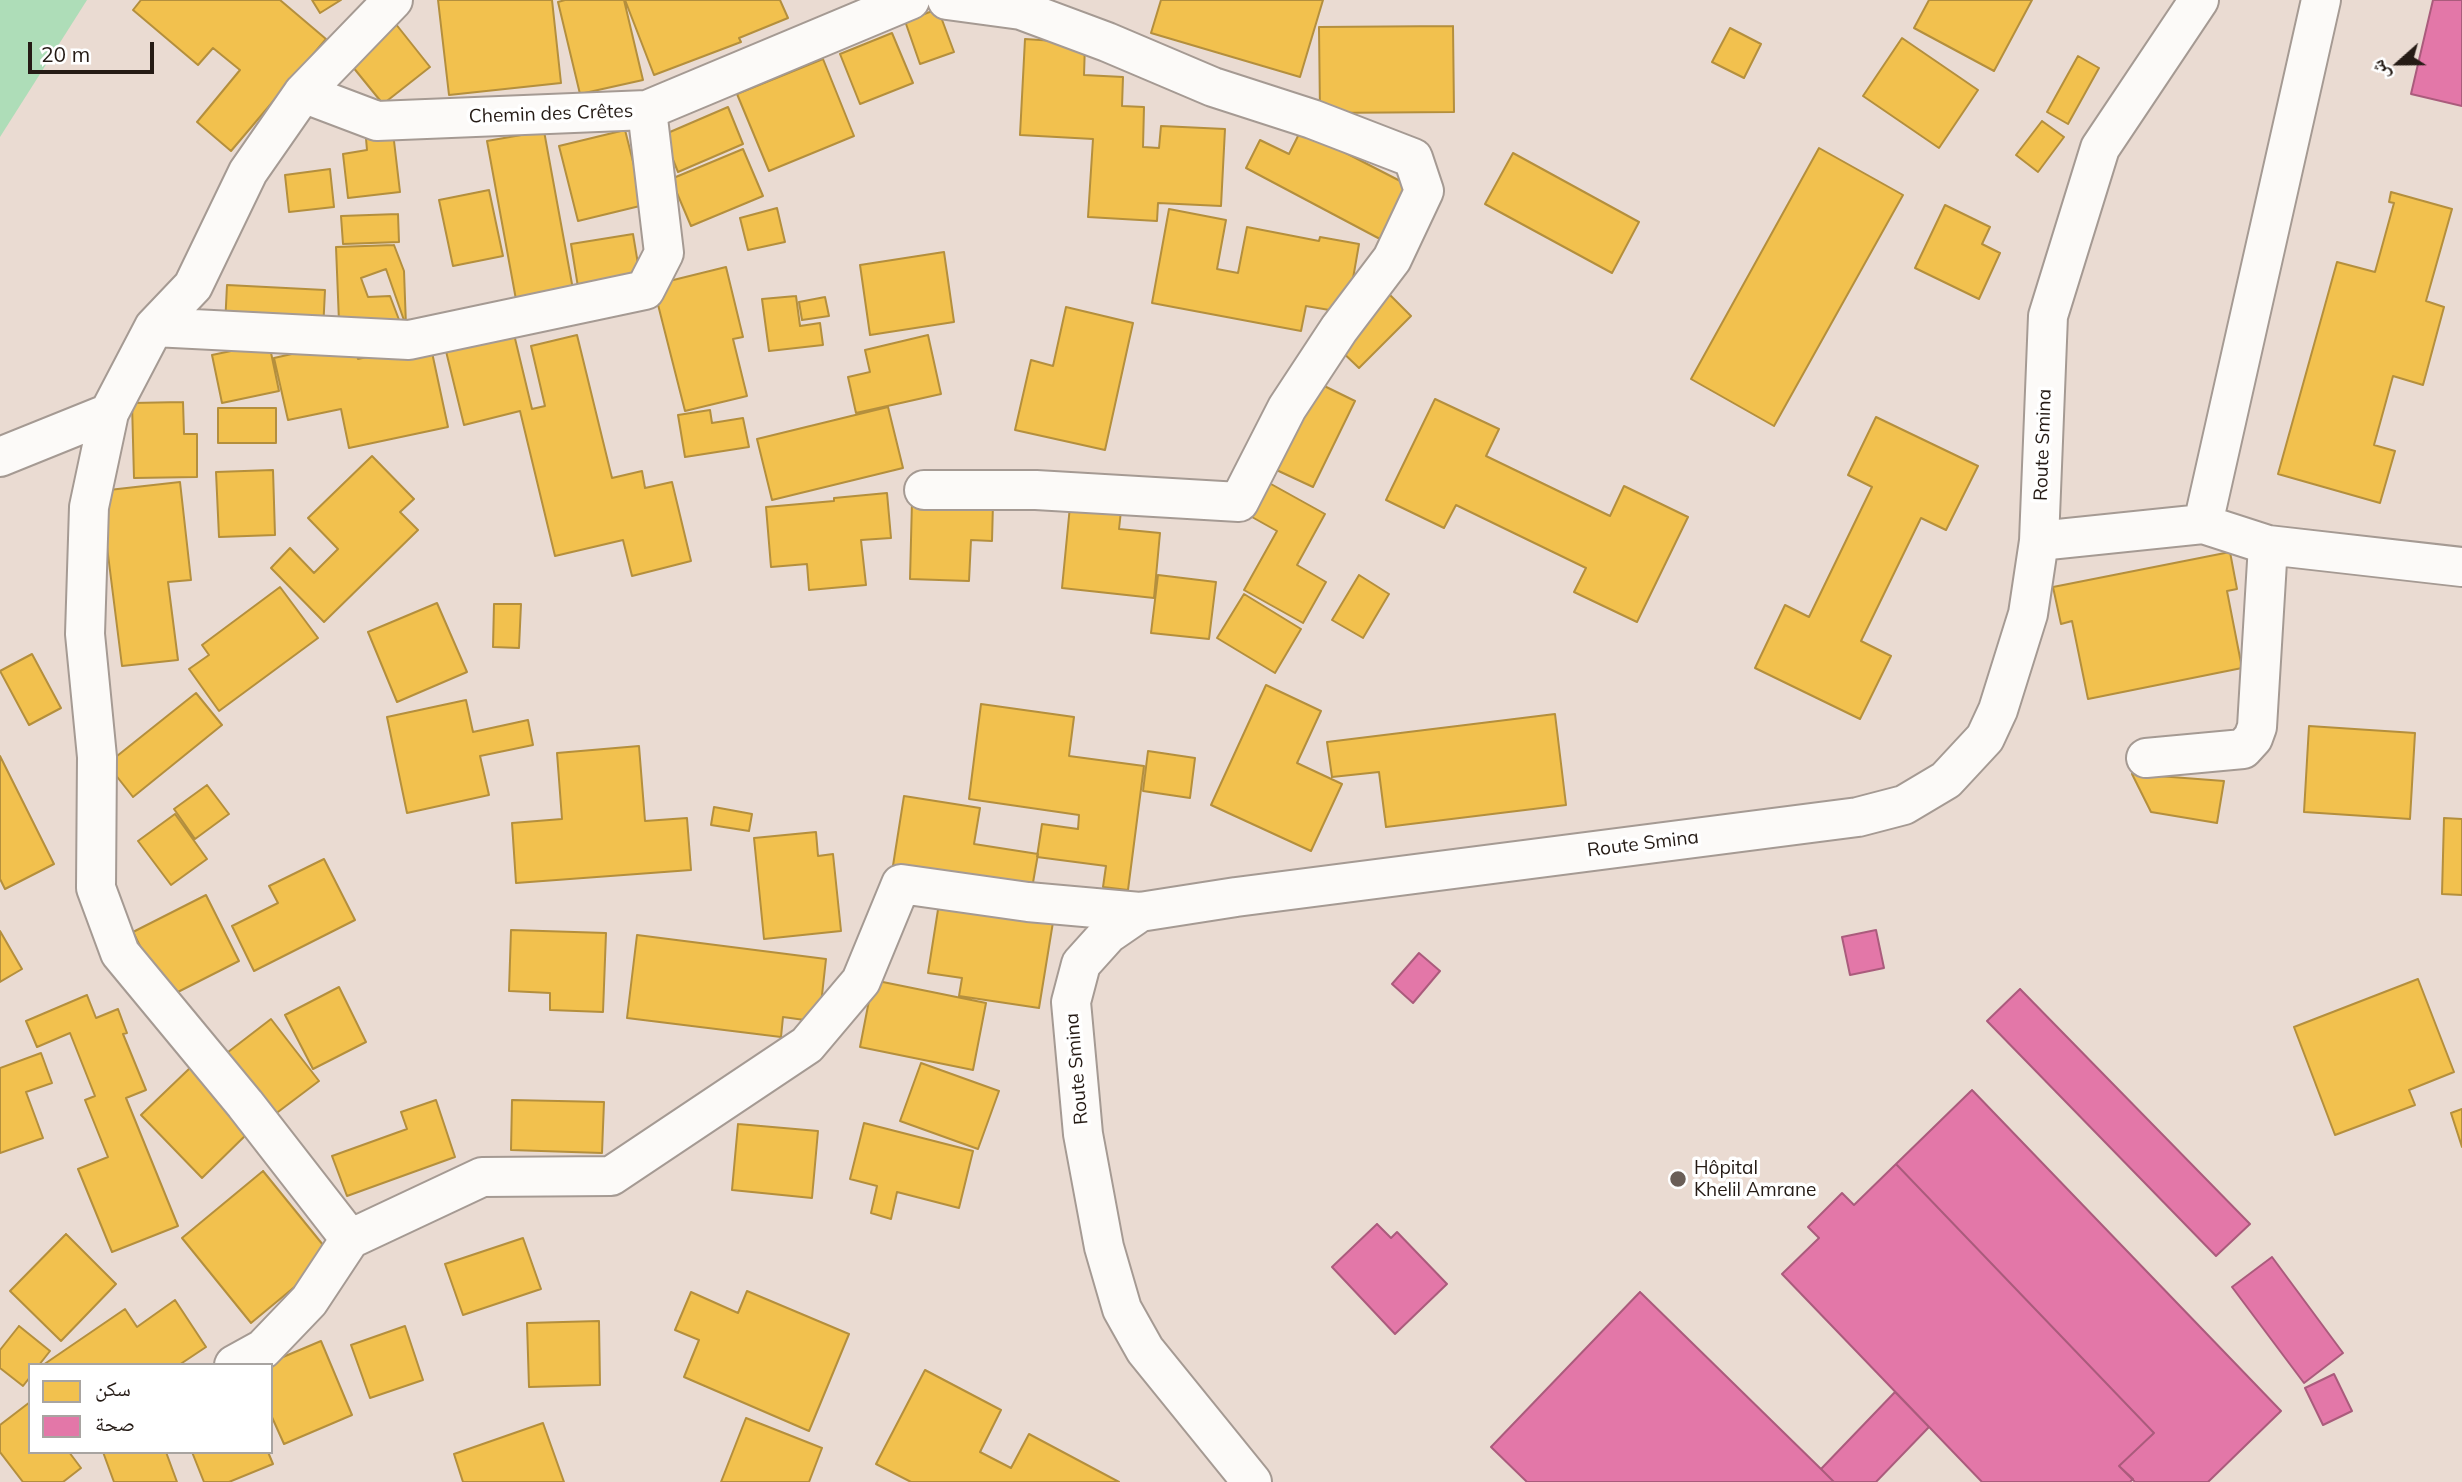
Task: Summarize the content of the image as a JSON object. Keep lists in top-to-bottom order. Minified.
{"streets":{"street":["Chemin des Crêtes","Route Smina"]},"places":["Hôpital Khelil Amrane"],"legend":["سكن","صحة"],"scale_bar":"20 m","north":"left"}
